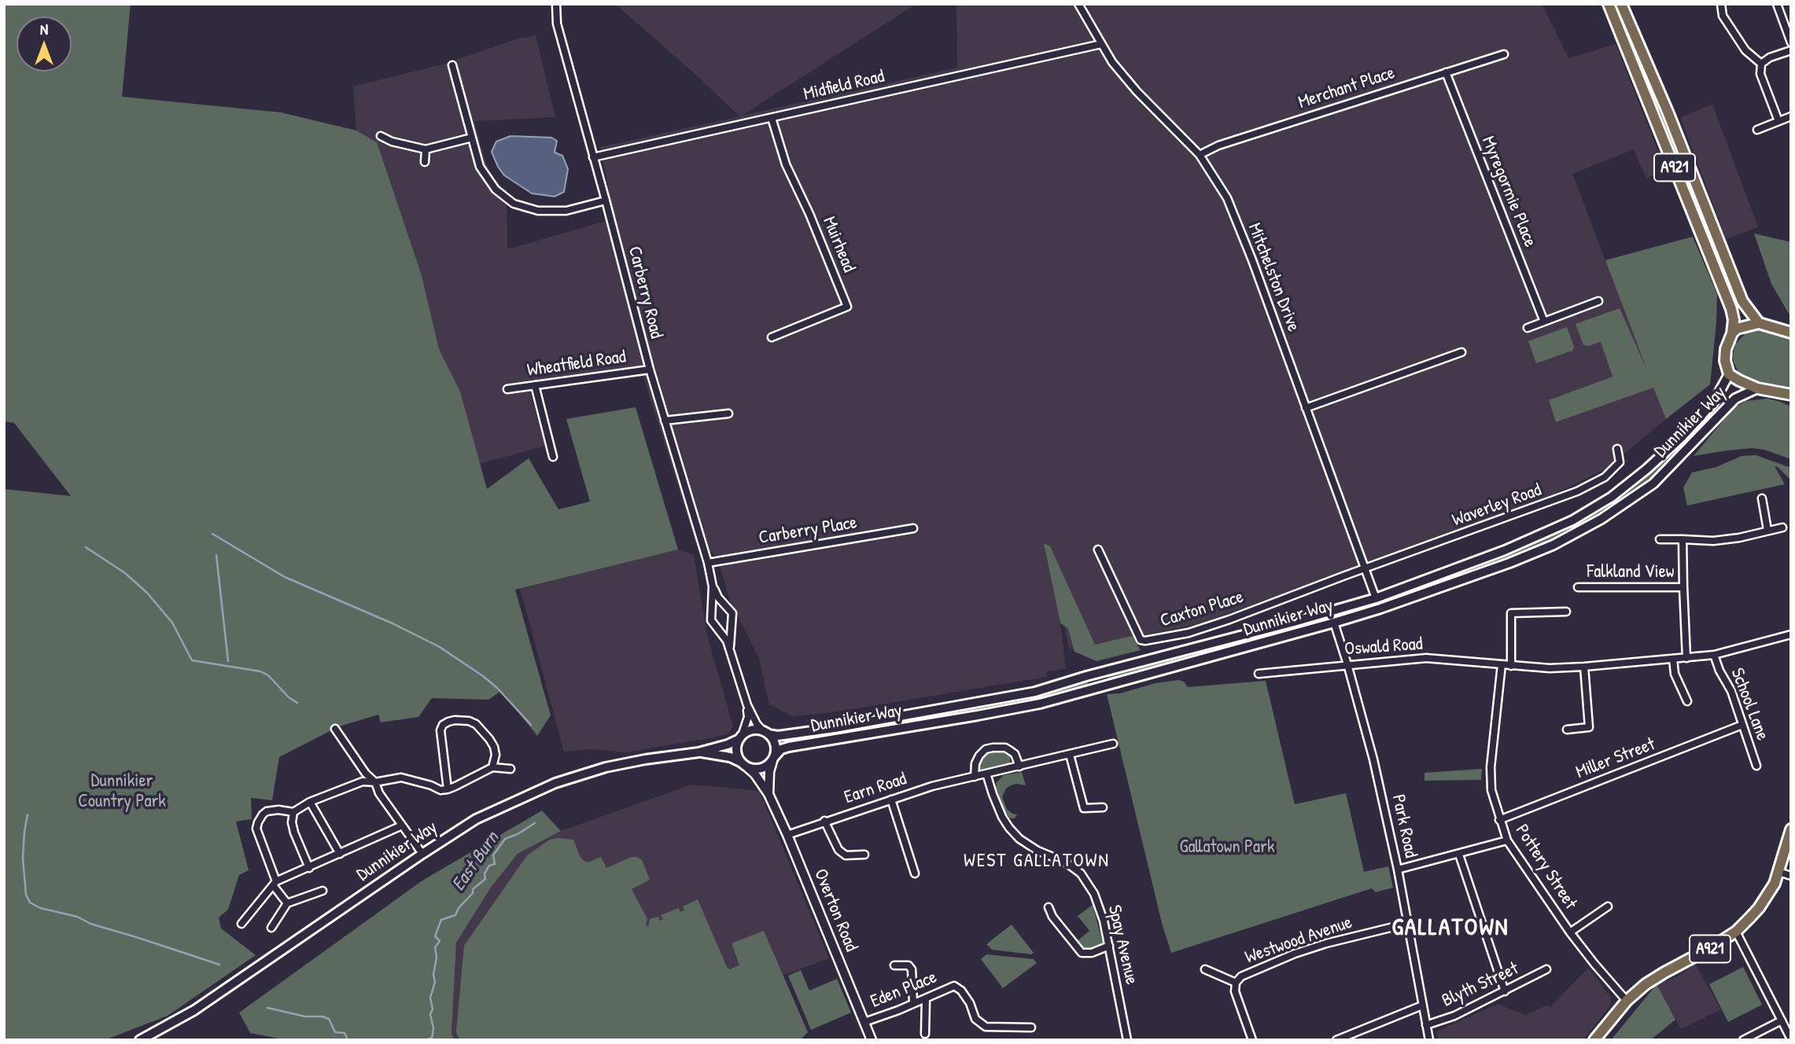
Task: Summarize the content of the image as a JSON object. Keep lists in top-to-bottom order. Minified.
{"streets":{"main road":["A921","Dunnikier Way"],"street":["Midfield Road","Merchant Place","Myregormie Place","Muirhead","Mitchelston Drive","Carberry Road","Wheatfield Road","Waverley Road","Carberry Place","Falkland View","Caxton Place","Oswald Road","School Lane","Miller Street","Earn Road","Park Road","Pottery Street","Overton Road","Westwood Avenue","Spay Avenue","Blyth Street","Eden Place"]},"crossings":[["Midfield Road","Muirhead"],["Midfield Road","Mitchelston Drive"],["Midfield Road","Carberry Road"],["Merchant Place","Myregormie Place"],["Merchant Place","Mitchelston Drive"],["A921","Dunnikier Way"],["A921","Pottery Street"],["Mitchelston Drive","Dunnikier Way"],["Mitchelston Drive","Waverley Road"],["Mitchelston Drive","Caxton Place"],["Carberry Road","Wheatfield Road"],["Carberry Road","Dunnikier Way"],["Carberry Road","Carberry Place"],["Carberry Road","Overton Road"],["Dunnikier Way","Park Road"],["Dunnikier Way","Overton Road"],["Waverley Road","Caxton Place"],["Falkland View","Oswald Road"],["Oswald Road","School Lane"],["Oswald Road","Park Road"],["Oswald Road","Pottery Street"],["School Lane","Miller Street"],["Miller Street","Pottery Street"],["Earn Road","Overton Road"],["Earn Road","Spay Avenue"],["Park Road","Westwood Avenue"],["Park Road","Blyth Street"],["Overton Road","Eden Place"]],"districts":["WEST GALLATOWN","GALLATOWN"],"water":["East Burn"],"parks":["Dunnikier Country Park","Gallatown Park"],"north":"top"}
